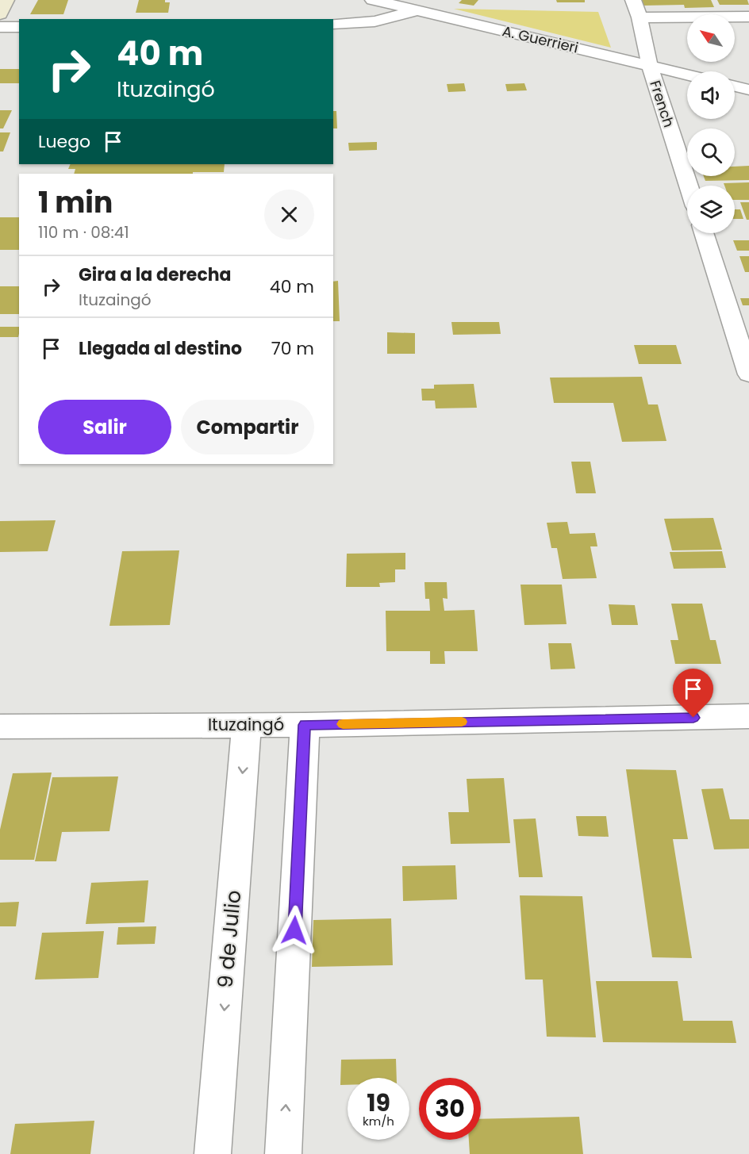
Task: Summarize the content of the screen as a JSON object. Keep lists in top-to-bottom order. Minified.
{"streets":{"street":["A. Guerrieri","French","Ituzaingó","9 de Julio"]},"crossings":[["A. Guerrieri","French"],["Ituzaingó","9 de Julio"]],"north":"top left","page":{"turn":["40 m","Ituzaingó"],"then":"Luego","heading":["1 min","110 m · 08:41"],"list":[{"name":"Gira a la derecha","note":"Ituzaingó","value":"40 m"},{"name":"Llegada al destino","value":"70 m"}],"buttons":["Salir","Compartir"],"speed":"19 km/h","limit":"30"}}
